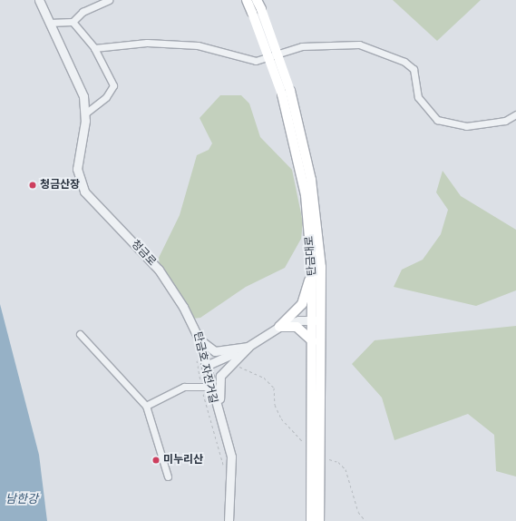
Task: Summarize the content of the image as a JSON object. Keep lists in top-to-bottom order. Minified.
{"streets":{"main road":["탄금대로"],"street":["청금로"],"path":["탄금호 자전거길"]},"water":["남한강"],"places":["청금산장","미누리산"]}
